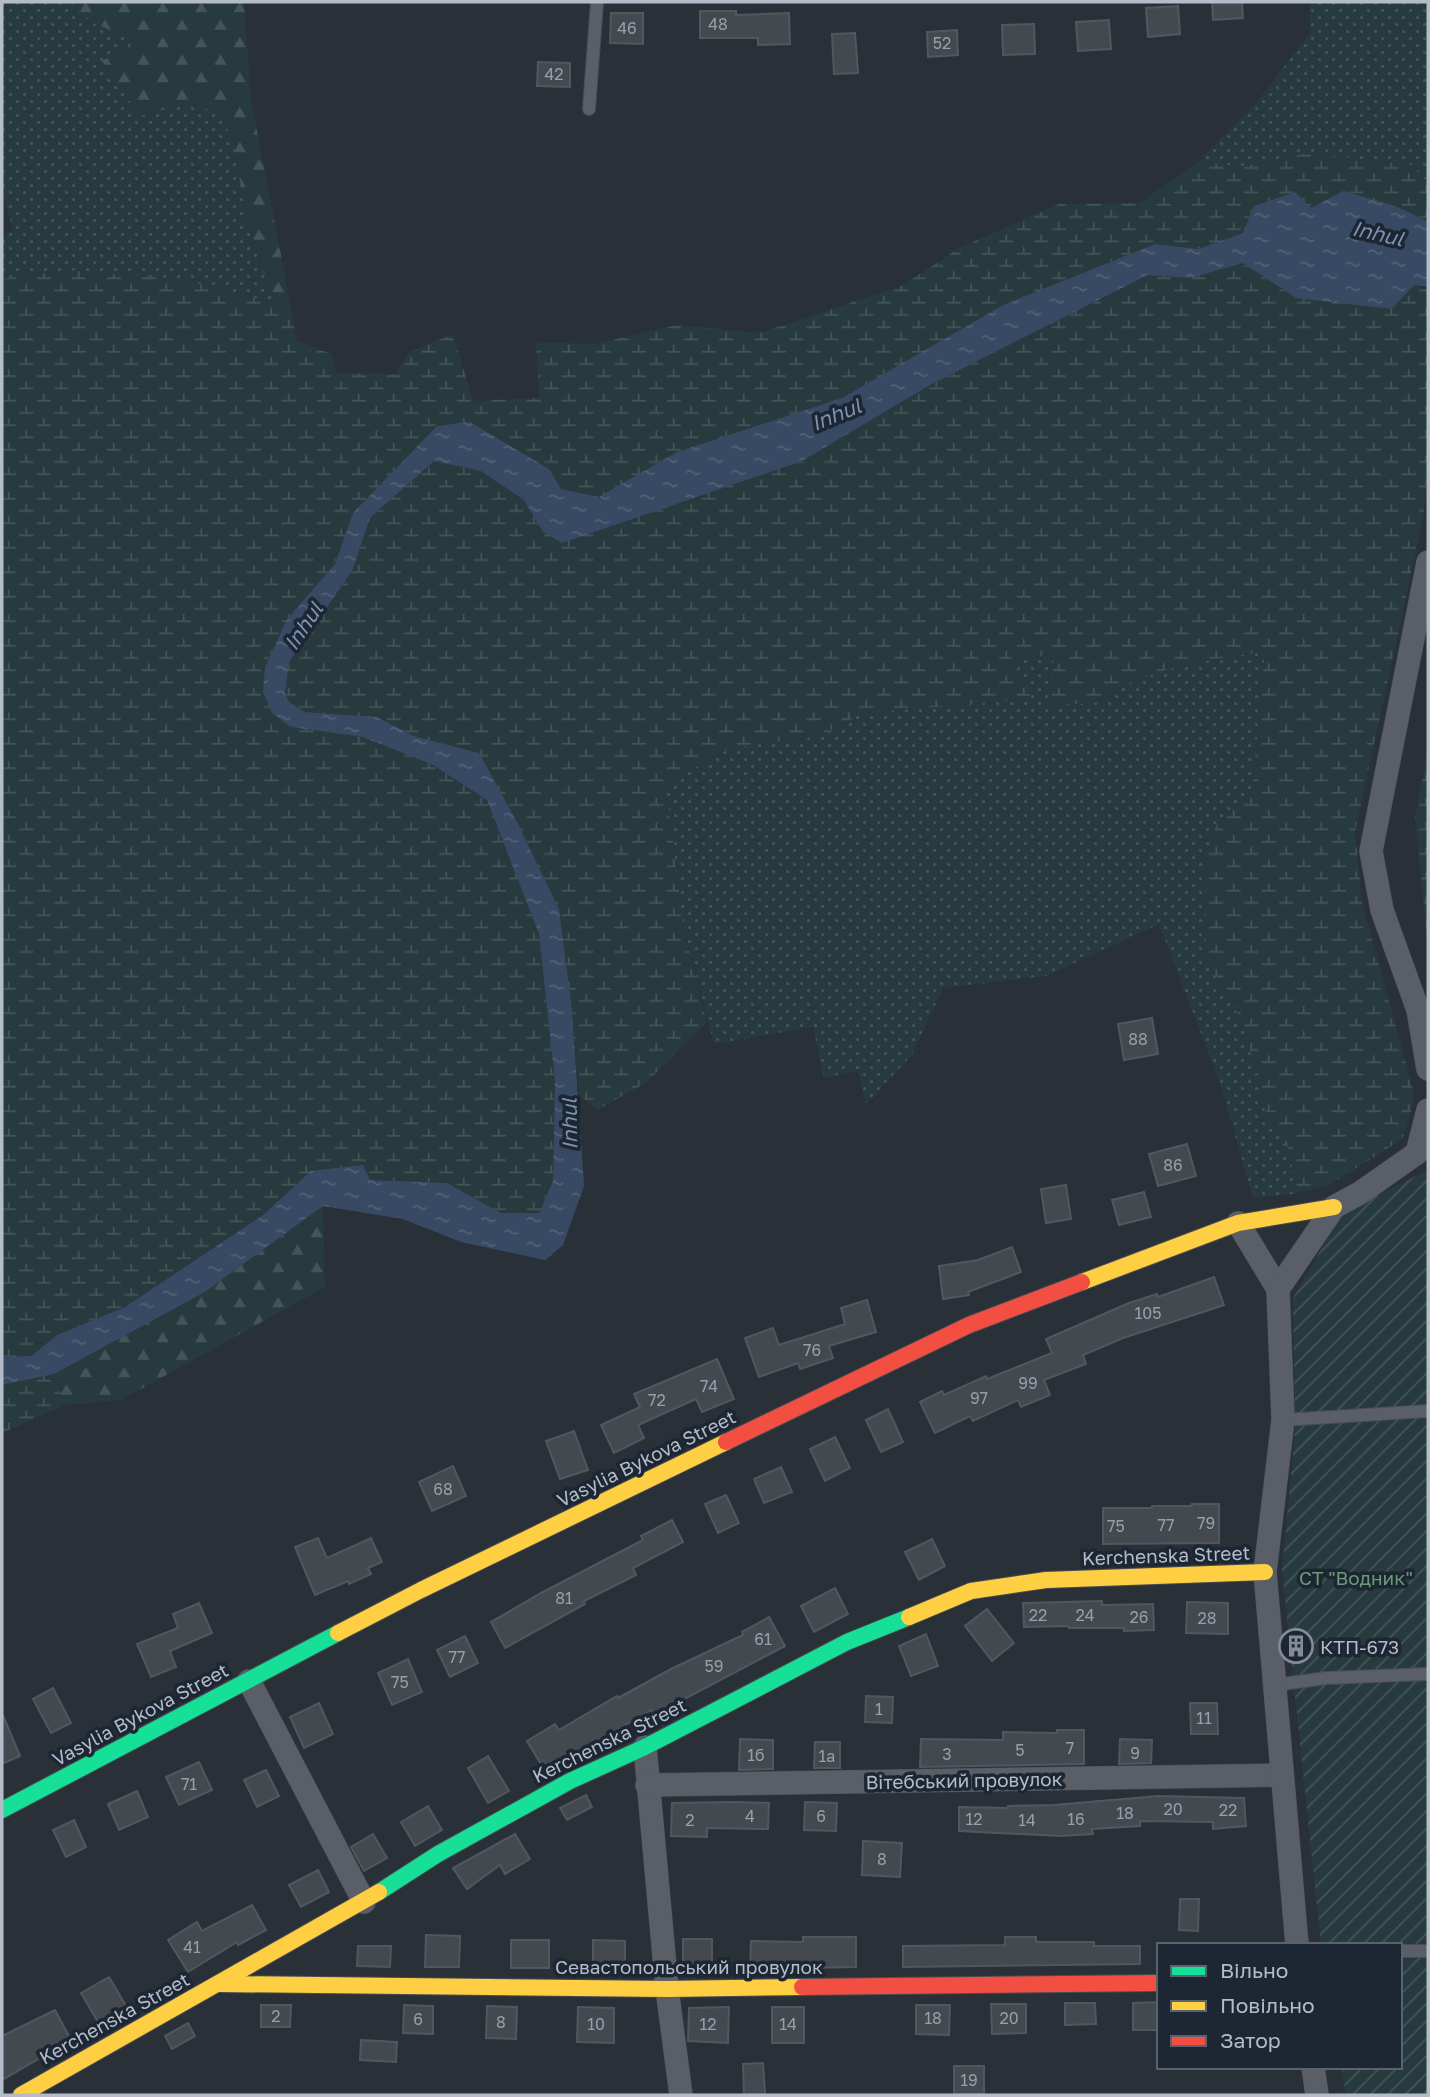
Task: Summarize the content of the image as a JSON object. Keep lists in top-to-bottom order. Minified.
{"streets":{"street":["Vasylia Bykova Street","Kerchenska Street","Вітебський провулок","Севастопольський провулок"]},"crossings":[["Kerchenska Street","Севастопольський провулок"]],"water":["Inhul"],"parks":["СТ \"Водник\""],"places":{"building":["КТП-673"]},"house_numbers":["48","46","52","42","88","86","105","76","99","74","97","72","68","79","77","75","81","22","24","26","28","61","77","59","75","1","11","7","5","9","3","1б","1а","71","20","22","18","4","6","12","16","2","14","8","41","2","18","20","6","8","10","12","14","19"],"legend":["Вільно","Повільно","Затор"]}
